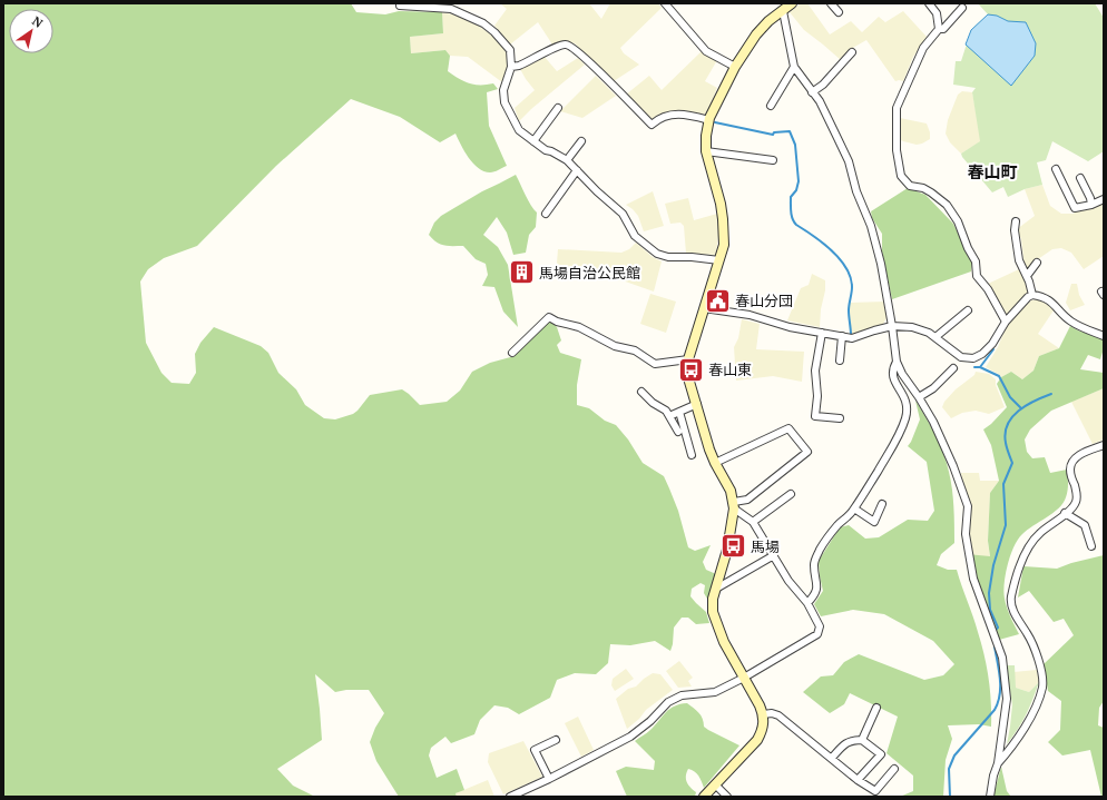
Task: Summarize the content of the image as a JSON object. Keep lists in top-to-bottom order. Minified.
{"districts":["春山町"],"places":{"building":["馬場自治公民館"],"public building":["春山分団"],"bus stop":["春山東","馬場"]},"north":"top right"}
